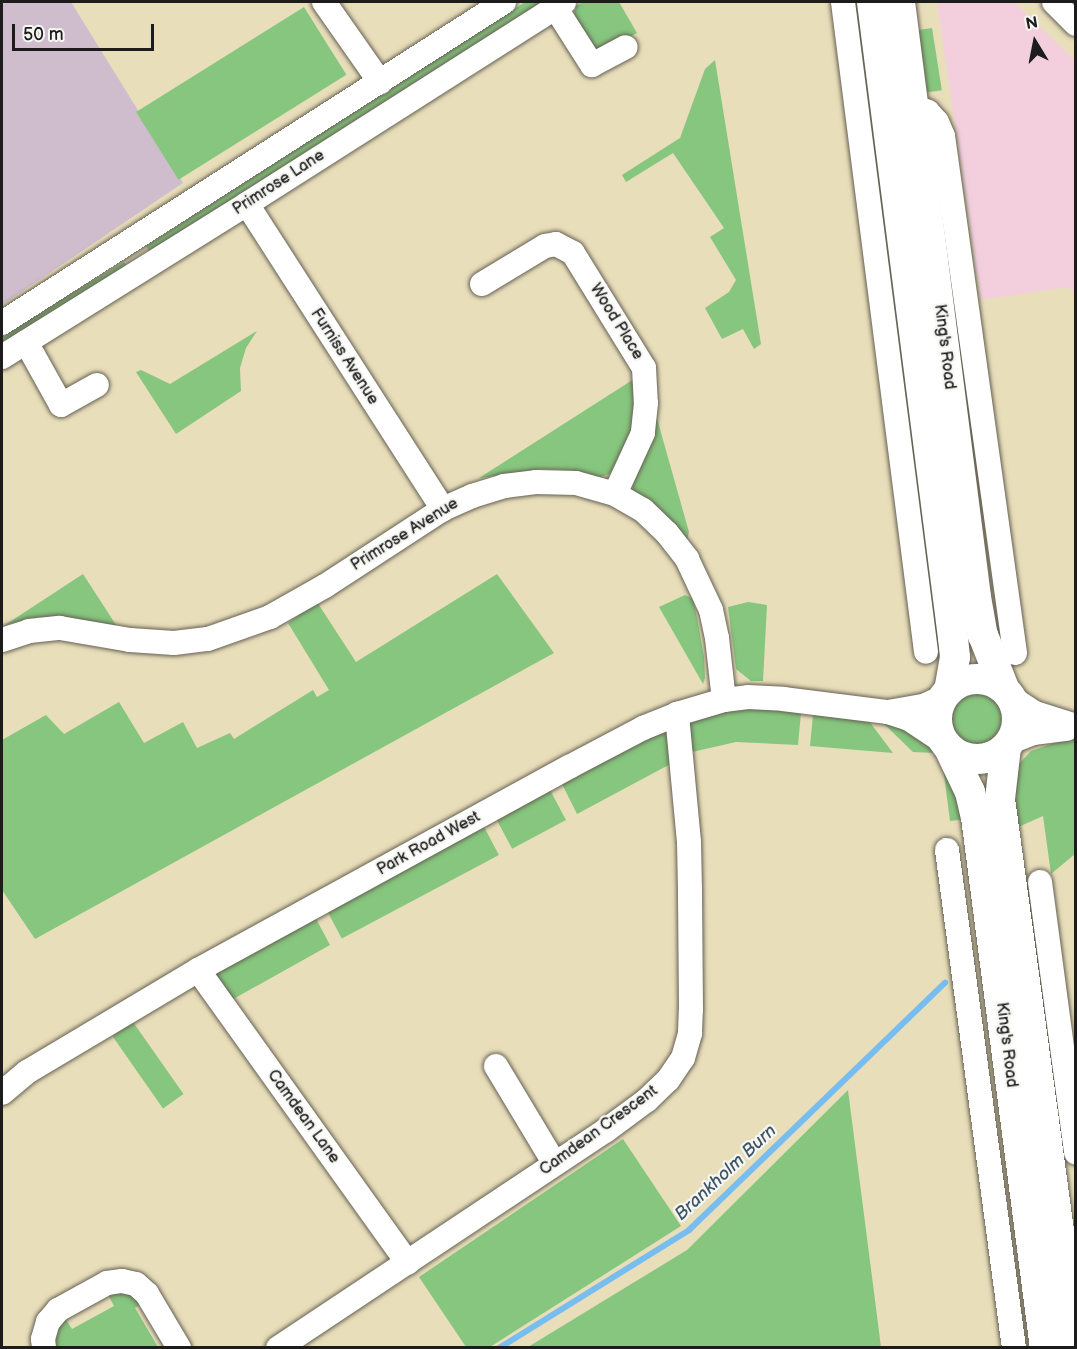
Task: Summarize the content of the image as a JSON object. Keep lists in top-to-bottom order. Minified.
{"streets":{"main road":["King's Road"],"street":["Primrose Lane","Wood Place","Furniss Avenue","Primrose Avenue","Park Road West","Camdean Lane","Camdean Crescent"]},"crossings":[["Primrose Lane","Furniss Avenue"],["Wood Place","Primrose Avenue"],["King's Road","Park Road West"],["Furniss Avenue","Primrose Avenue"],["Primrose Avenue","Park Road West"],["Park Road West","Camdean Lane"],["Park Road West","Camdean Crescent"],["Camdean Lane","Camdean Crescent"]],"water":["Brankholm Burn"],"scale_bar":"50 m","north":"top"}
